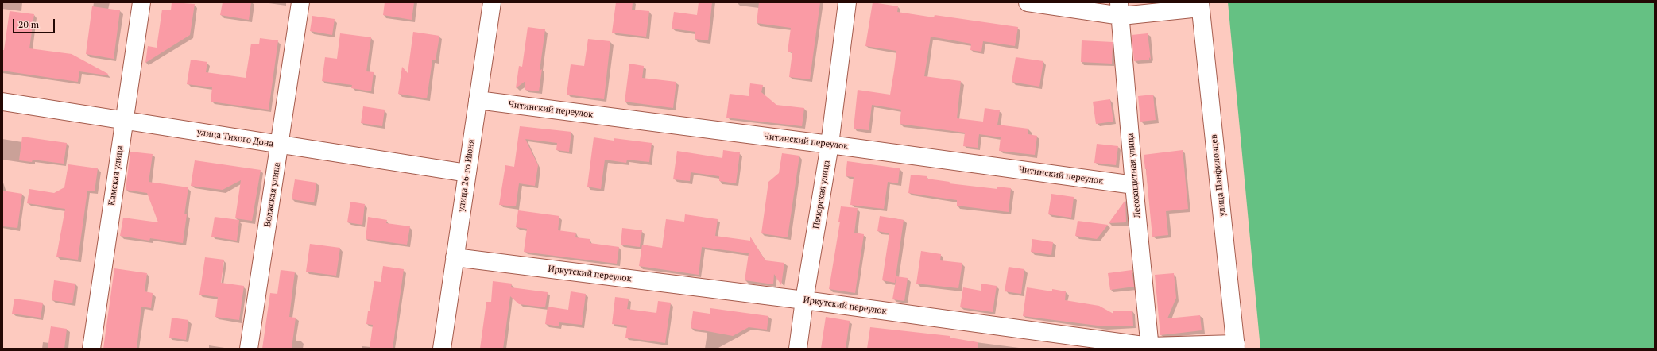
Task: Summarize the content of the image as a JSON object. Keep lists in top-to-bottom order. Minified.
{"streets":{"street":["Читинский переулок","улица Тихого Дона","Камская улица","улица 26-го Июня","Лесозащитная улица","улица Панфиловцев","Волжская улица","Печорская улица","Иркутский переулок"]},"crossings":[["Читинский переулок","улица 26-го Июня"],["Читинский переулок","Лесозащитная улица"],["Читинский переулок","Печорская улица"],["улица Тихого Дона","Камская улица"],["улица Тихого Дона","улица 26-го Июня"],["улица Тихого Дона","Волжская улица"],["улица 26-го Июня","Иркутский переулок"],["Лесозащитная улица","Иркутский переулок"],["улица Панфиловцев","Иркутский переулок"],["Печорская улица","Иркутский переулок"]],"scale_bar":"20 m"}
